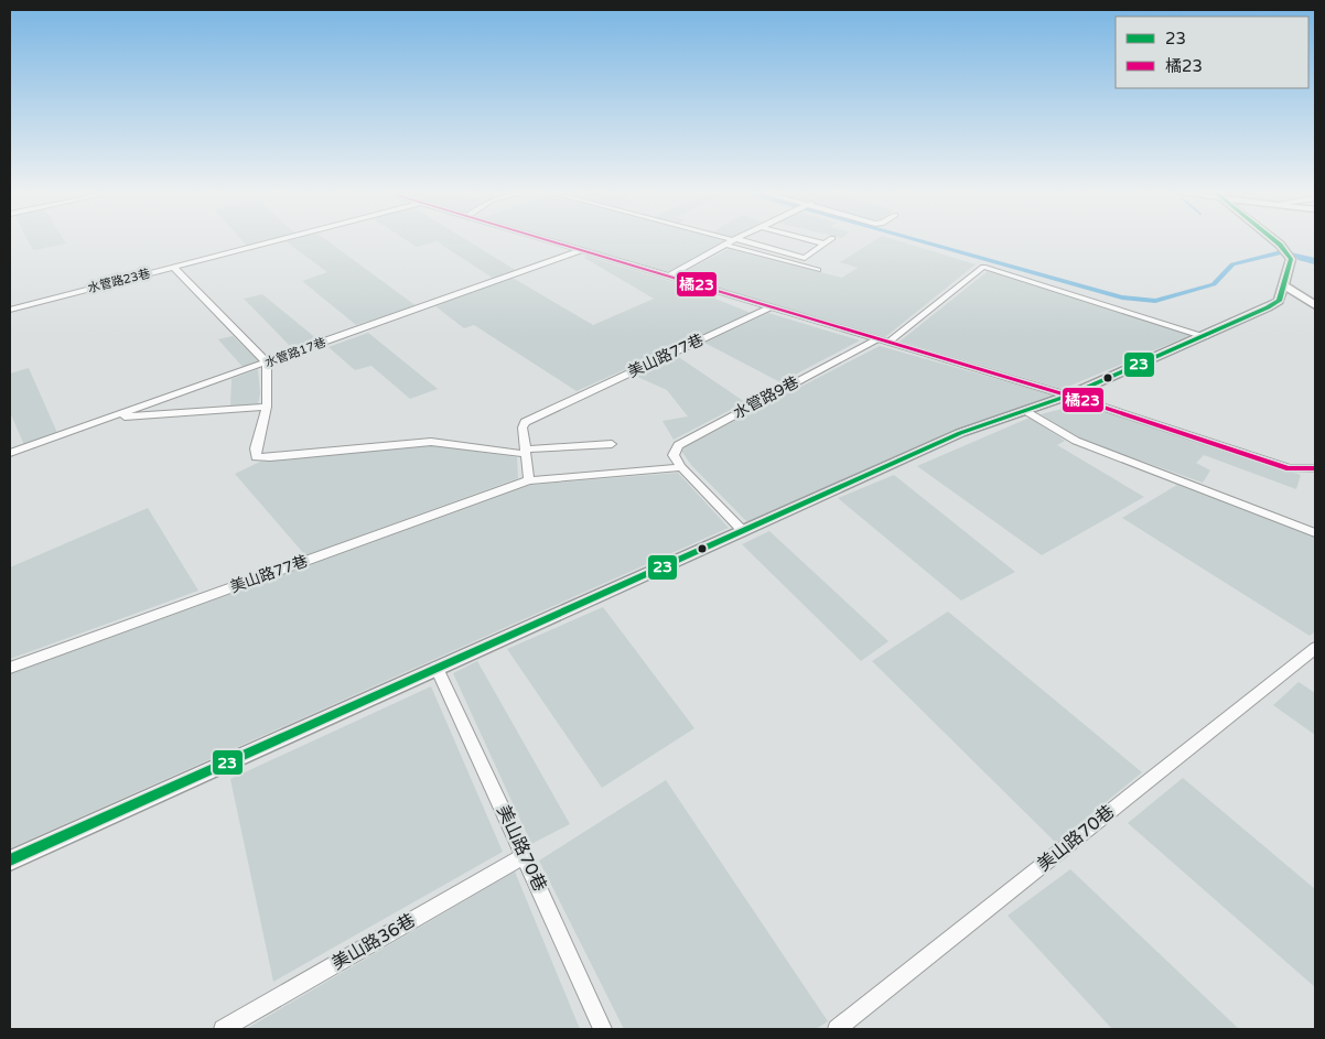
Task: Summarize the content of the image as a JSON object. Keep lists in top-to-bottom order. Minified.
{"streets":{"street":["水管路23巷","水管路17巷","美山路77巷","水管路9巷","美山路70巷","美山路36巷"]},"crossings":[["美山路77巷","水管路9巷"],["美山路70巷","美山路36巷"]],"lines":["transit line 23","transit line 橘23"],"legend":["23","橘23"]}
